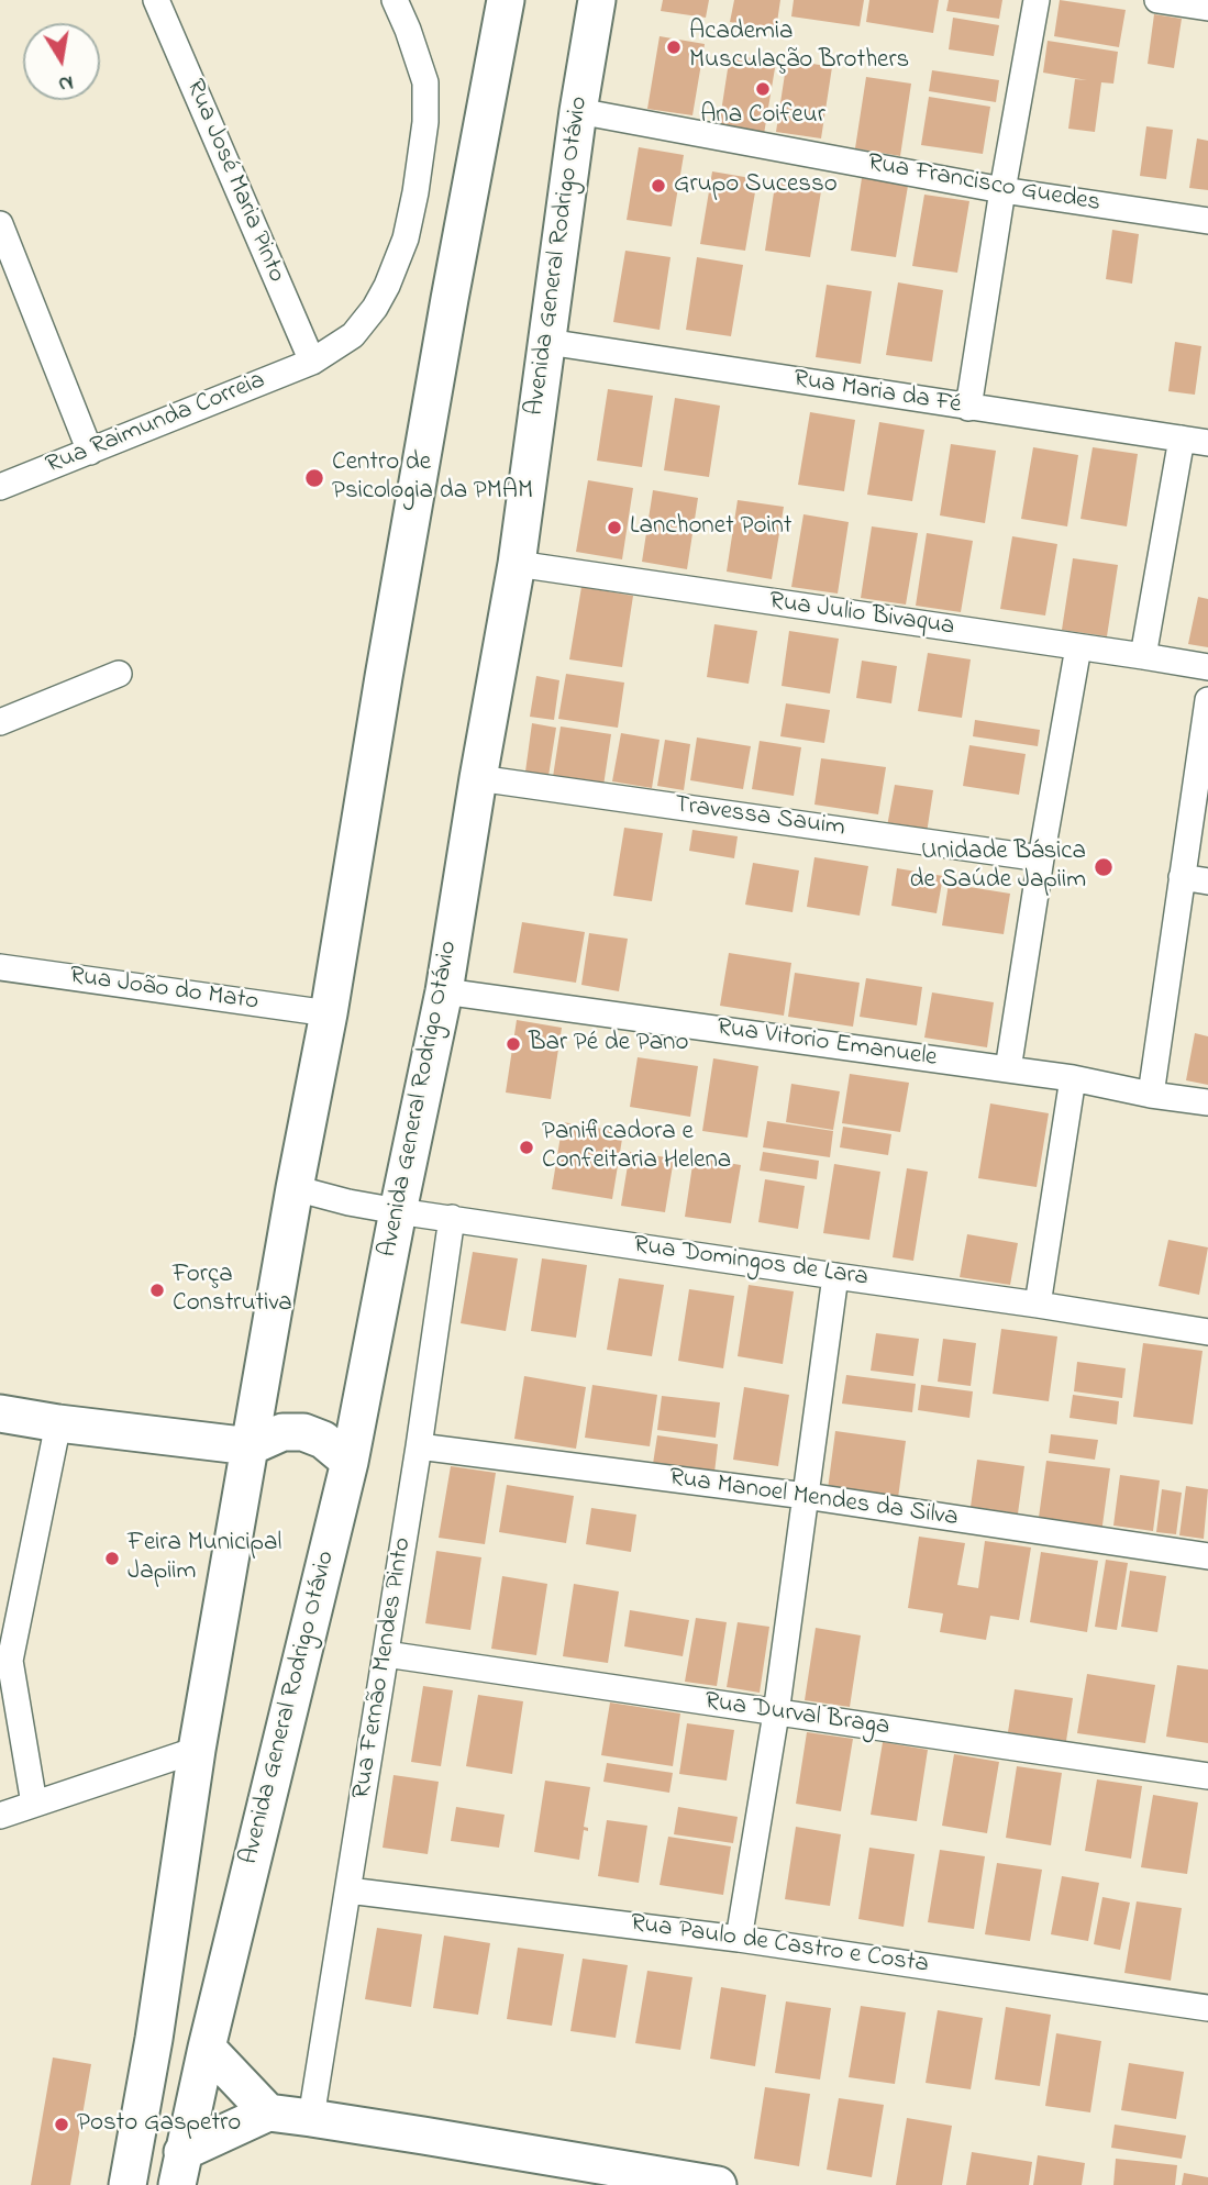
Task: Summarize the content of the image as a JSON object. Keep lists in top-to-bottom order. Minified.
{"streets":{"main road":["Avenida General Rodrigo Otávio"],"street":["Rua José Maria Pinto","Rua Francisco Guedes","Rua Maria da Fé","Rua Raimunda Correia","Rua Julio Bivaqua","Travessa Sauim","Rua João do Mato","Rua Vitorio Emanuele","Rua Domingos de Lara","Rua Manoel Mendes da Silva","Rua Fernão Mendes Pinto","Rua Durval Braga","Rua Paulo de Castro e Costa"]},"crossings":[["Rua José Maria Pinto","Rua Raimunda Correia"],["Rua Francisco Guedes","Avenida General Rodrigo Otávio"],["Avenida General Rodrigo Otávio","Rua Maria da Fé"],["Avenida General Rodrigo Otávio","Rua Julio Bivaqua"],["Avenida General Rodrigo Otávio","Travessa Sauim"],["Avenida General Rodrigo Otávio","Rua Vitorio Emanuele"],["Avenida General Rodrigo Otávio","Rua Domingos de Lara"],["Rua Domingos de Lara","Rua Fernão Mendes Pinto"],["Rua Manoel Mendes da Silva","Rua Fernão Mendes Pinto"],["Rua Fernão Mendes Pinto","Rua Durval Braga"],["Rua Fernão Mendes Pinto","Rua Paulo de Castro e Costa"]],"places":["Academia Musculação Brothers","Ana Coifeur","Grupo Sucesso","Centro de Psicologia da PMAM","Lanchonet Point","Unidade Básica de Saúde Japiim","Bar Pé de Pano","Panificadora e Confeitaria Helena","Força Construtiva","Feira Municipal Japiim","Posto Gaspetro"],"north":"bottom"}
